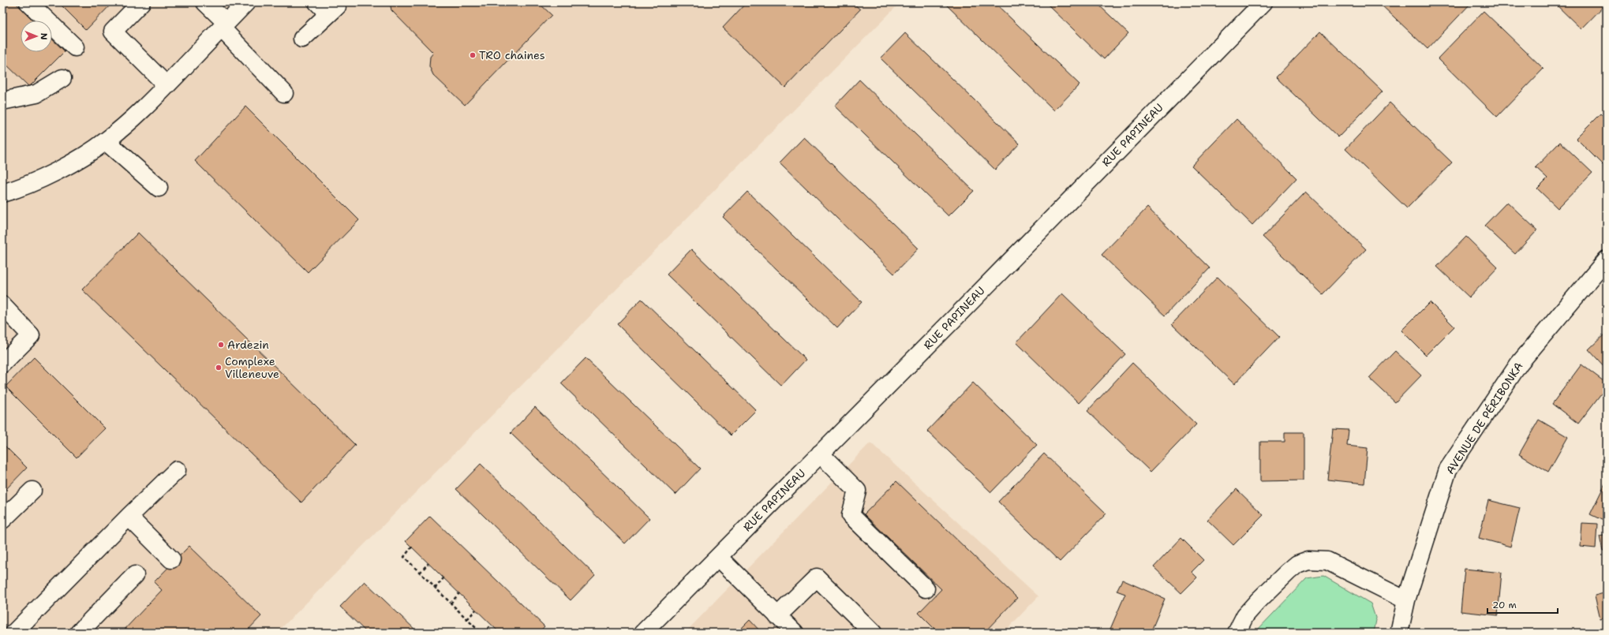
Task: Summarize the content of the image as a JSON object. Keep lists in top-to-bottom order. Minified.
{"streets":{"street":["RUE PAPINEAU","AVENUE DE PÉRIBONKA"]},"places":["TRO chaines","Ardezin","Complexe Villeneuve"],"scale_bar":"20 m","north":"right"}
